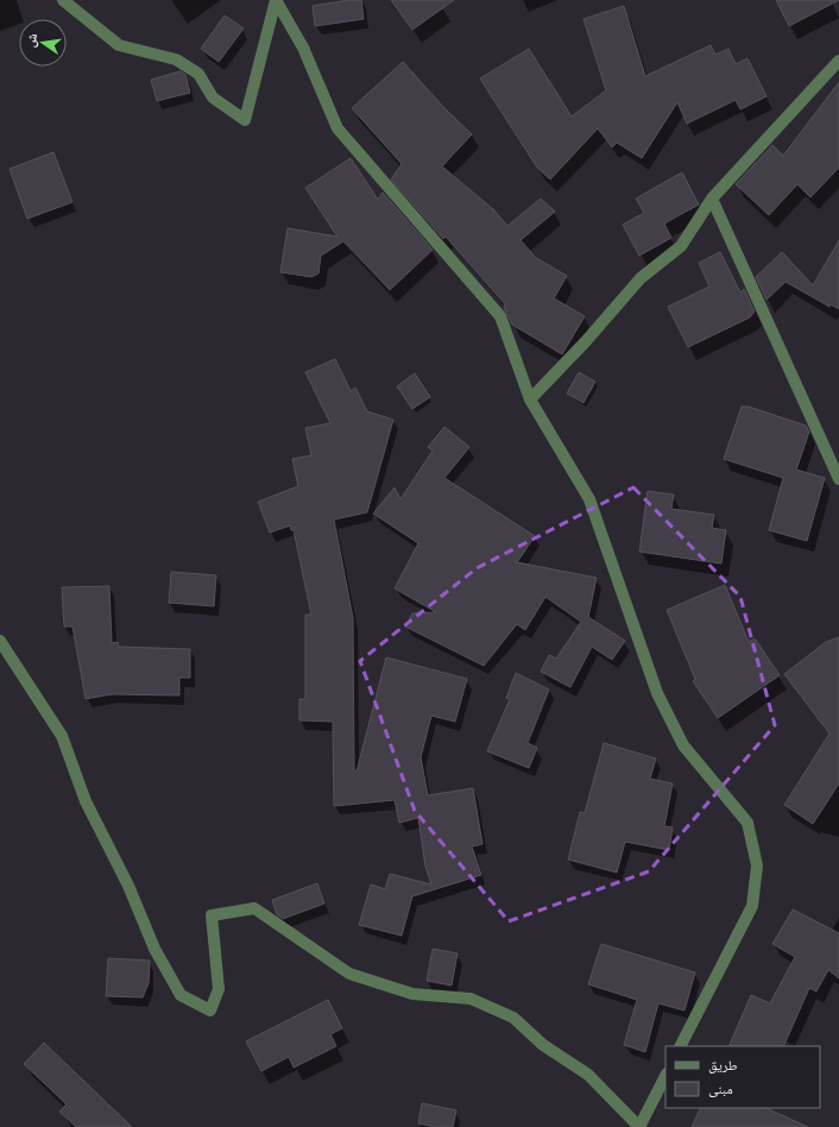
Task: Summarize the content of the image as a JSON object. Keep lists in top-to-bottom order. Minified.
{"legend":["طريق","مبنى"],"north":"left"}
